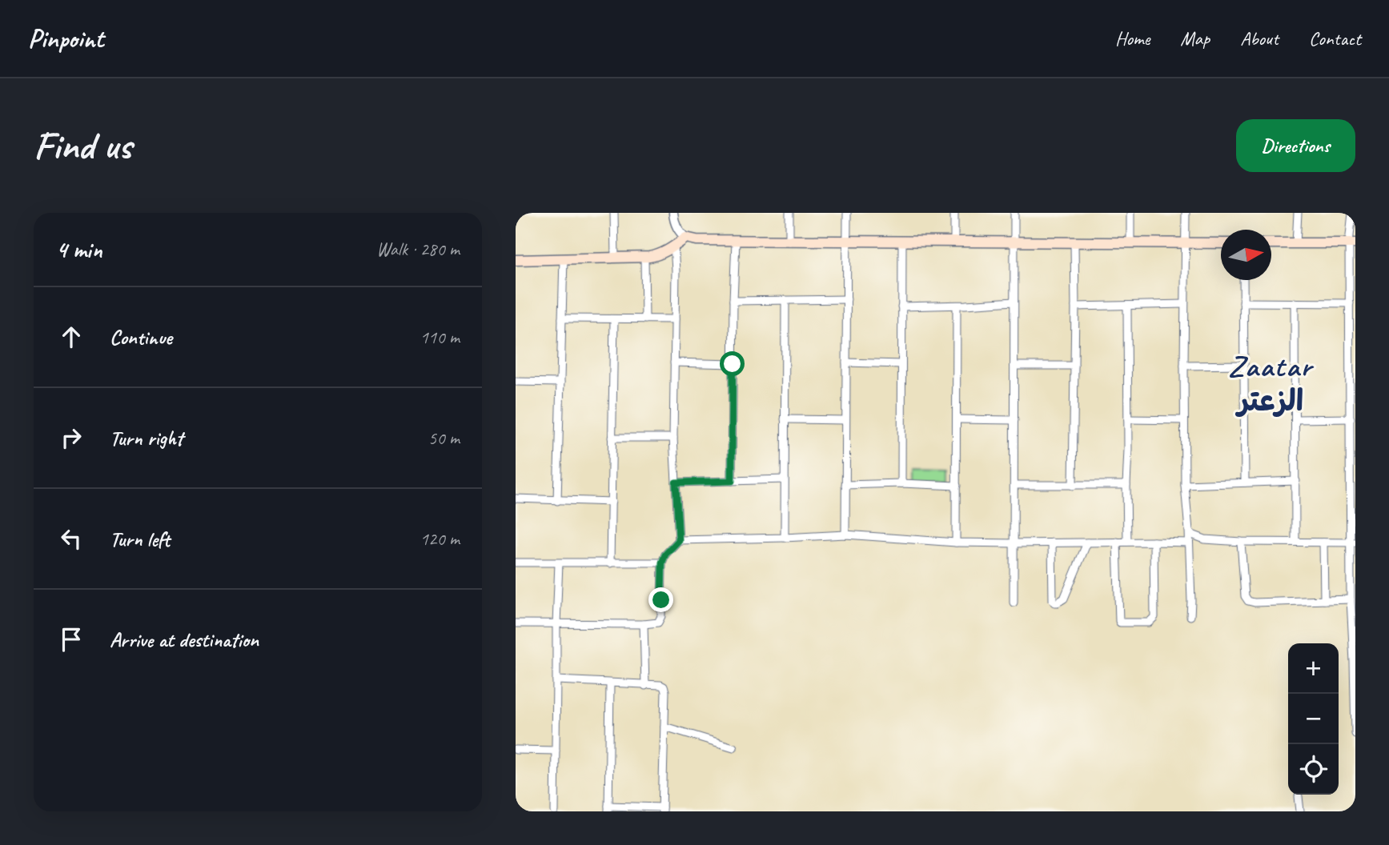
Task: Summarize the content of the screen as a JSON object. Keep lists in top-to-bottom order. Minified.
{"districts":["Zaatar الزعتر"],"north":"right","page":{"header":"Pinpoint","nav":["Home","Map","About","Contact"],"buttons":"Directions","title":"Find us","heading":["4 min","Walk · 280 m"],"list":[["Continue","110 m"],["Turn right","50 m"],["Turn left","120 m"],"Arrive at destination"],"map_buttons":["+","−"]}}
